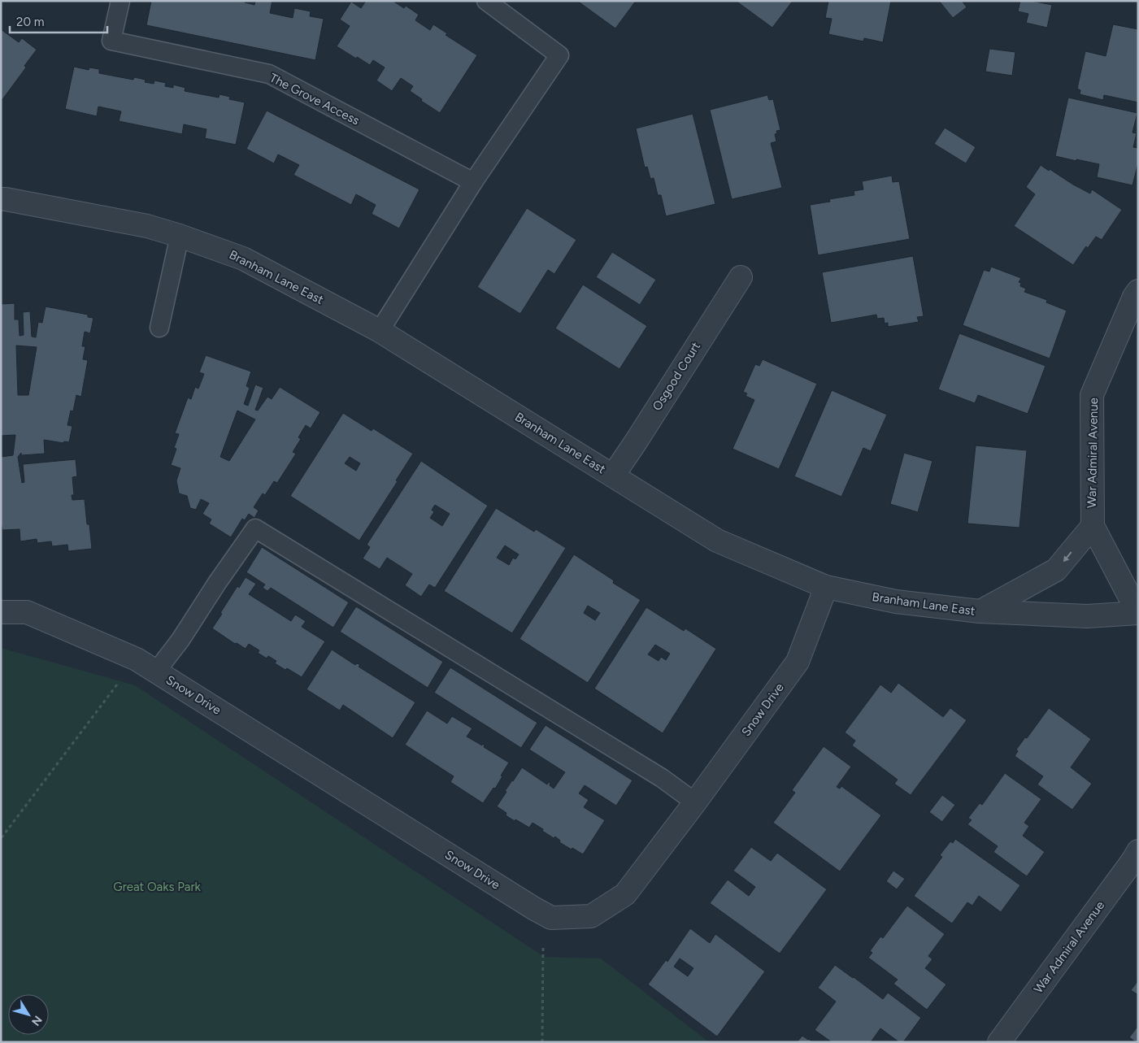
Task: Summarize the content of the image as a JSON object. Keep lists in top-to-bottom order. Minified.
{"streets":{"street":["Branham Lane East","Osgood Court","War Admiral Avenue","Snow Drive"],"lane":["The Grove Access"]},"crossings":[["Branham Lane East","Osgood Court"],["Branham Lane East","War Admiral Avenue"],["Branham Lane East","Snow Drive"]],"parks":["Great Oaks Park"],"scale_bar":"20 m","north":"bottom right"}
